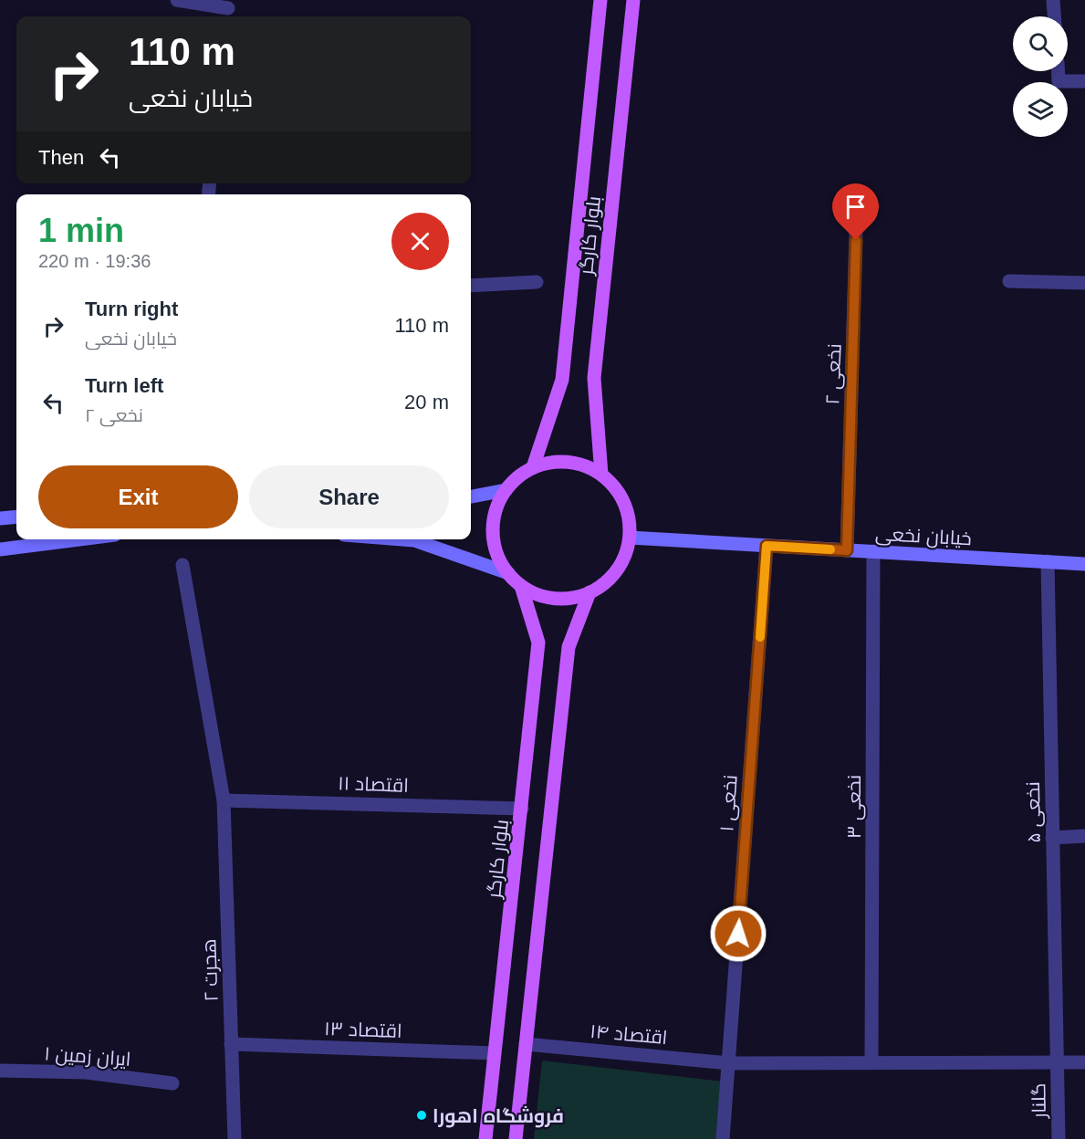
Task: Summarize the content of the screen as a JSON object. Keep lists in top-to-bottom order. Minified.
{"streets":{"main road":["بلوار کارگر","خیابان نخعی"],"street":["۲ نخعی","اقتصاد ۱۱","نخعی ۱","نخعی ۳","نخعی ۵","هجرت ۲","اقتصاد ۱۳","اقتصاد ۱۴","ایران زمین ۱","گلنار"]},"crossings":[["بلوار کارگر","خیابان نخعی"],["بلوار کارگر","اقتصاد ۱۱"],["بلوار کارگر","اقتصاد ۱۳"],["۲ نخعی","خیابان نخعی"],["خیابان نخعی","نخعی ۱"],["خیابان نخعی","نخعی ۳"],["خیابان نخعی","نخعی ۵"],["اقتصاد ۱۱","هجرت ۲"],["نخعی ۱","اقتصاد ۱۴"],["نخعی ۳","اقتصاد ۱۴"],["نخعی ۵","اقتصاد ۱۴"],["نخعی ۵","گلنار"],["هجرت ۲","اقتصاد ۱۳"],["اقتصاد ۱۴","گلنار"]],"places":["فروشگاه اهورا"],"page":{"turn":["110 m","خیابان نخعی"],"then":"Then","heading":["1 min","220 m · 19:36"],"list":[{"name":"Turn right","note":"خیابان نخعی","value":"110 m"},{"name":"Turn left","note":"۲ نخعی","value":"20 m"}],"buttons":["Exit","Share"]}}
